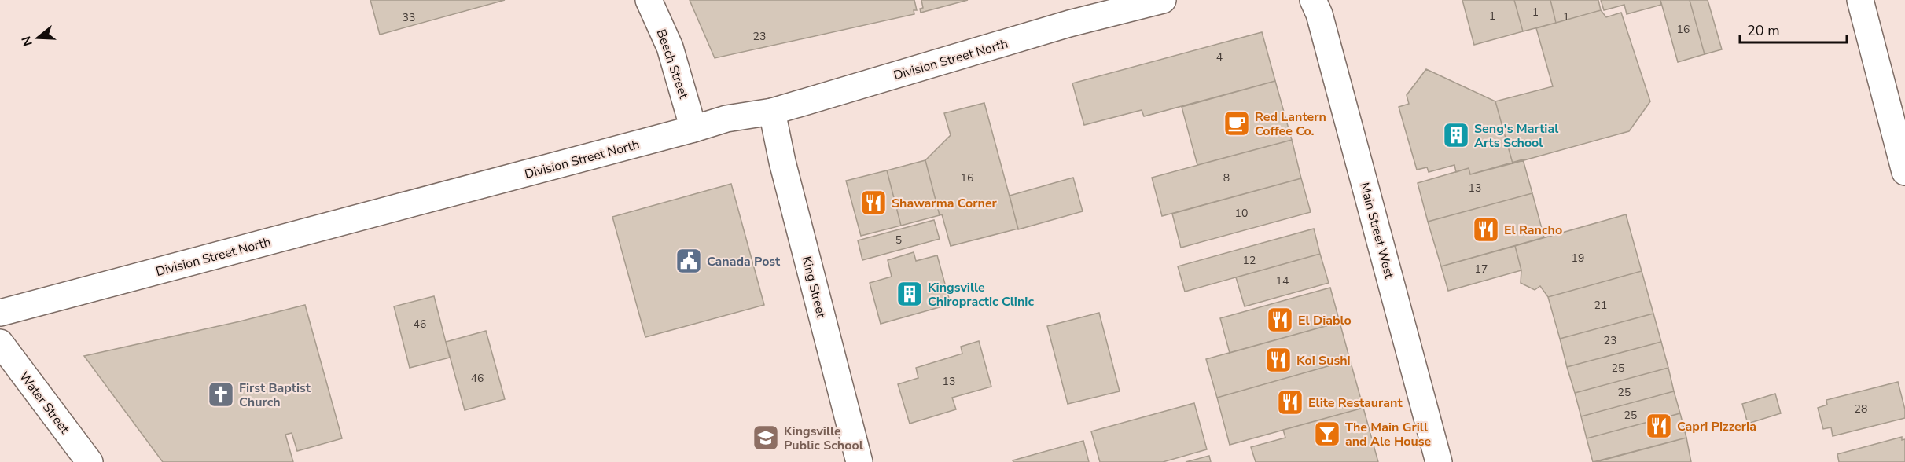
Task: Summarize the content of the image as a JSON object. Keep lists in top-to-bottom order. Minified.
{"streets":{"main road":["Division Street North","Beech Street","Main Street West","King Street","Water Street"]},"crossings":[["Division Street North","Beech Street"],["Division Street North","King Street"]],"places":{"cafe":["Red Lantern Coffee Co."],"building":["Seng's Martial Arts School","Kingsville Chiropractic Clinic"],"restaurant":["Shawarma Corner","El Rancho","El Diablo","Koi Sushi","Elite Restaurant","Capri Pizzeria"],"public building":["Canada Post"],"church":["First Baptist Church"],"bar":["The Main Grill and Ale House"],"school or university":["Kingsville Public School"]},"house_numbers":["1","1","1","33","16","23","4","16","8","13","10","5","19","12","17","14","21","46","23","25","46","13","25","28","25"],"scale_bar":"20 m","north":"left"}
